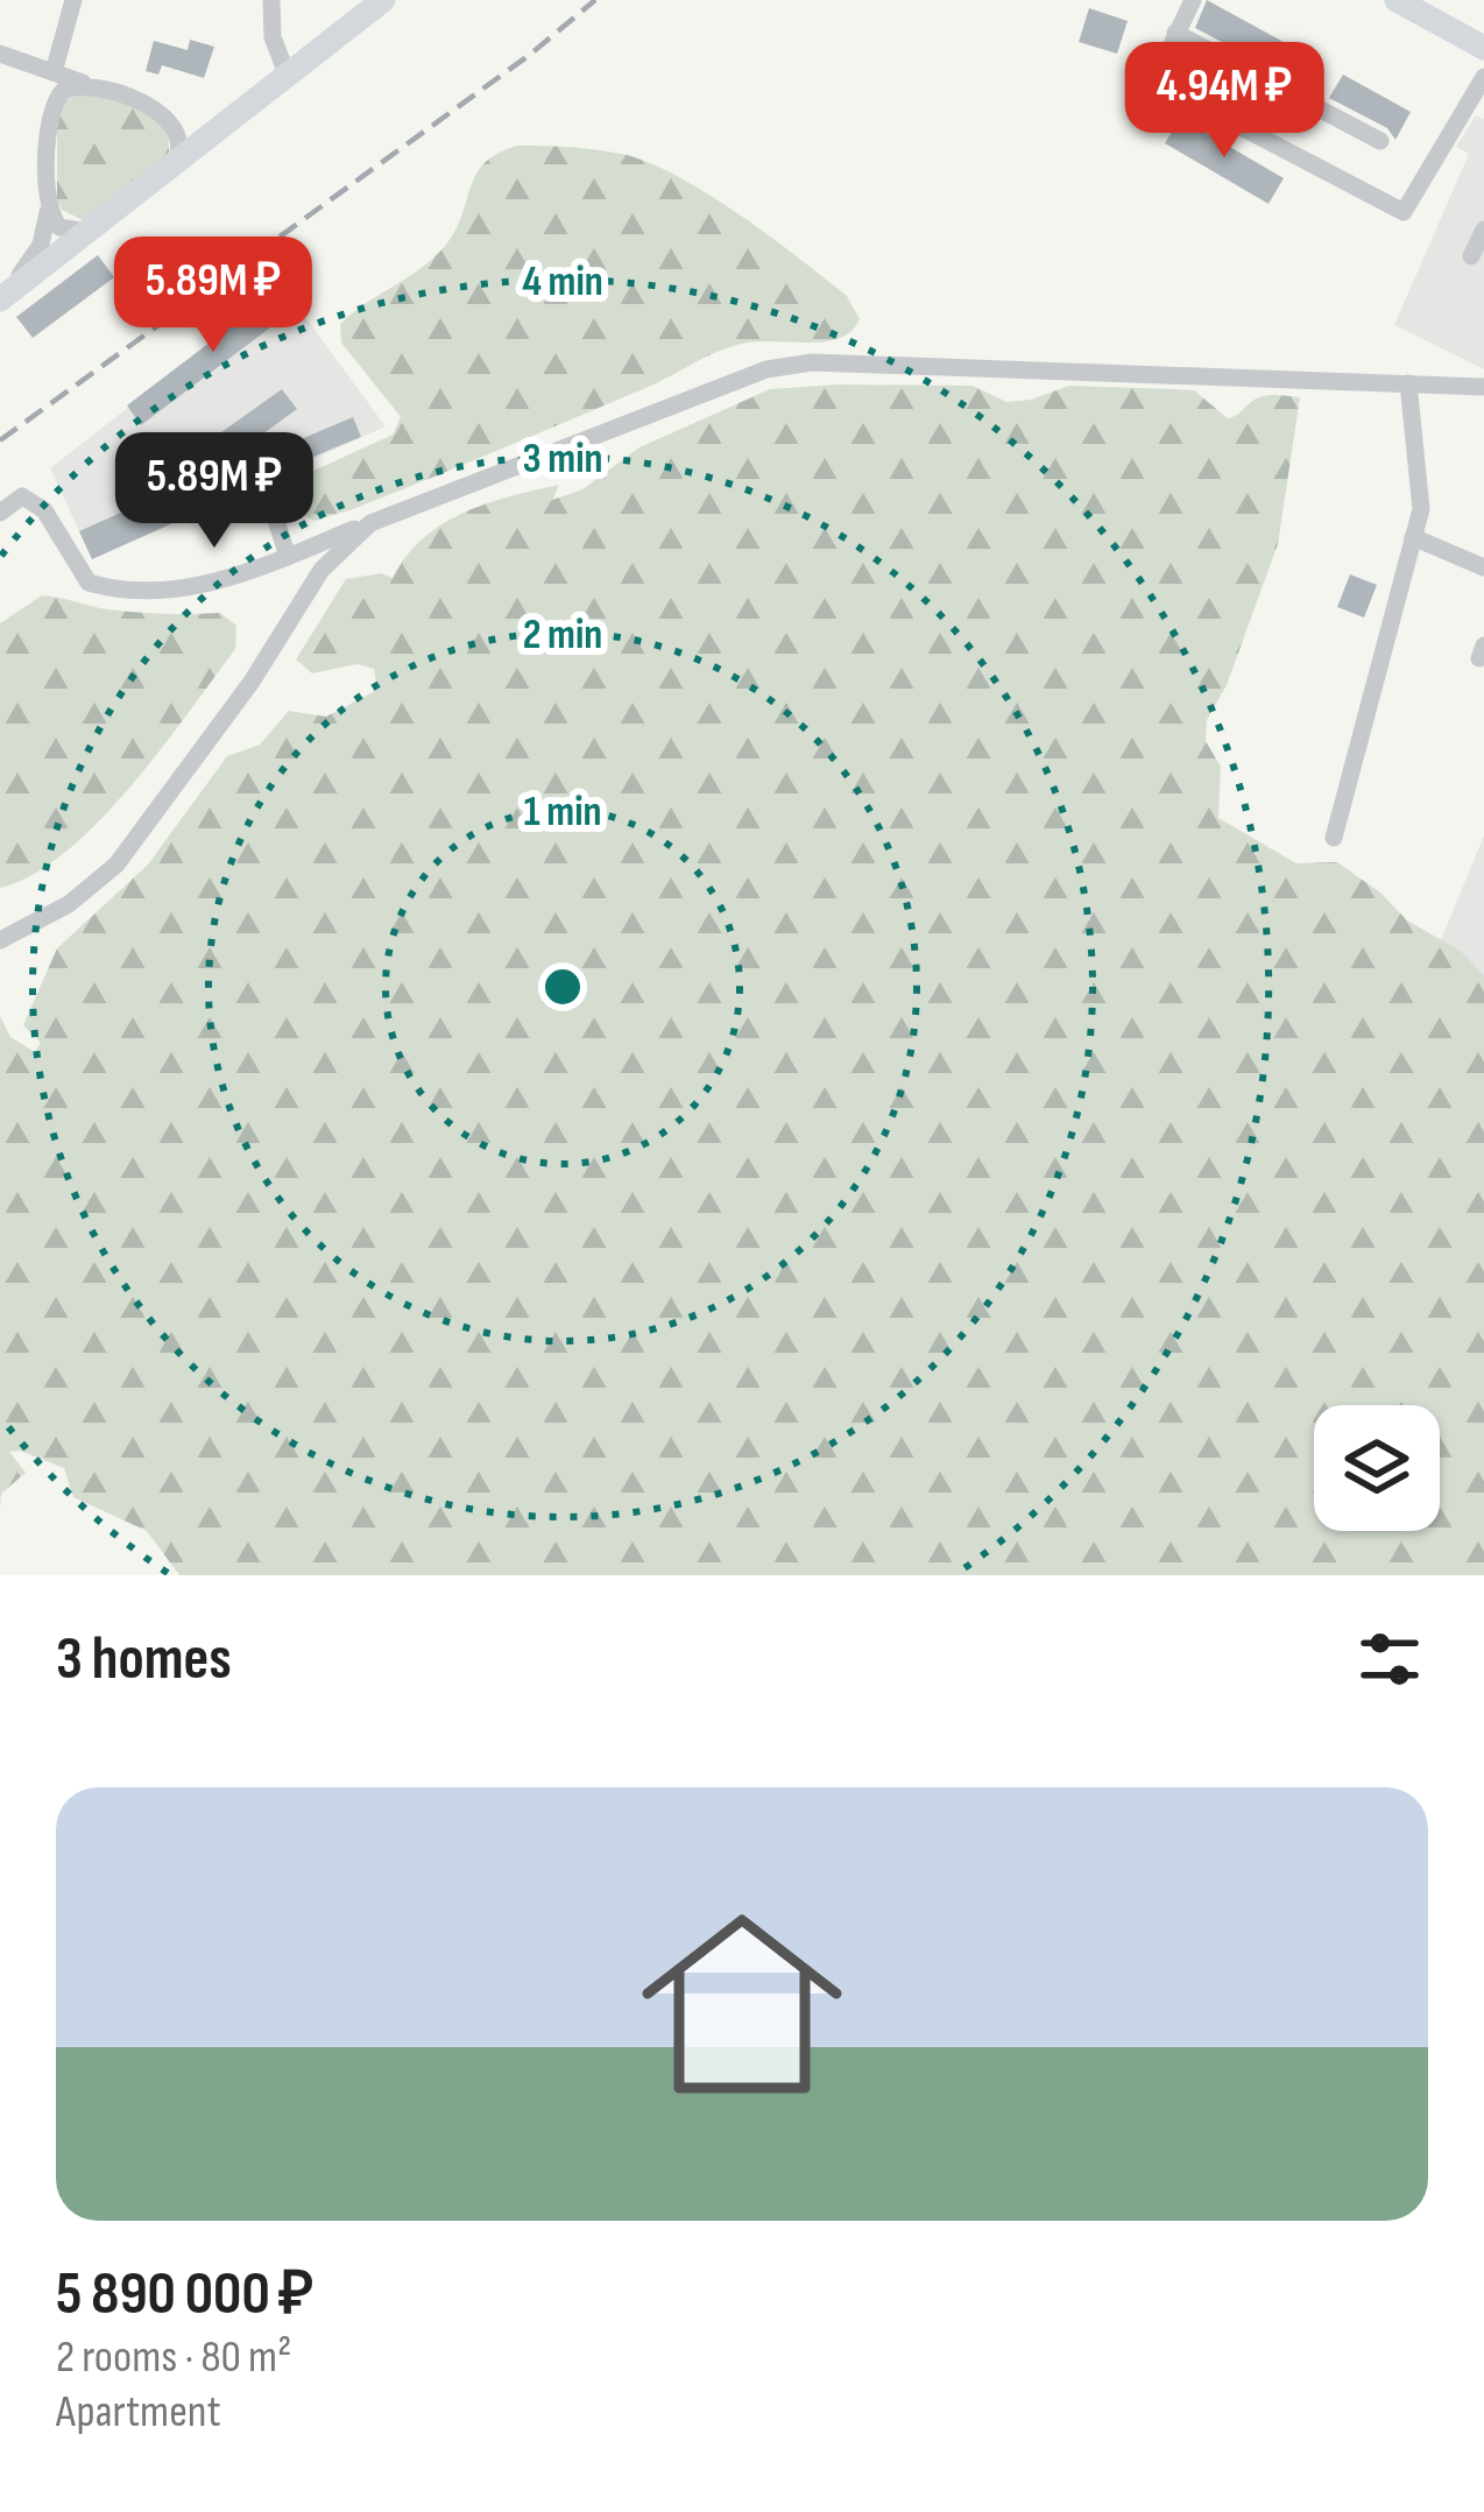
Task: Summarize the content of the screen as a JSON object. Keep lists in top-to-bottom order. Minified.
{"page":{"price":["4.94M ₽","5.89M ₽","5.89M ₽"],"heading":"3 homes","list":[{"name":"5 890 000 ₽","note":"2 rooms · 80 m² · Apartment"}]},"rings":["4 min","3 min","2 min","1 min"]}
